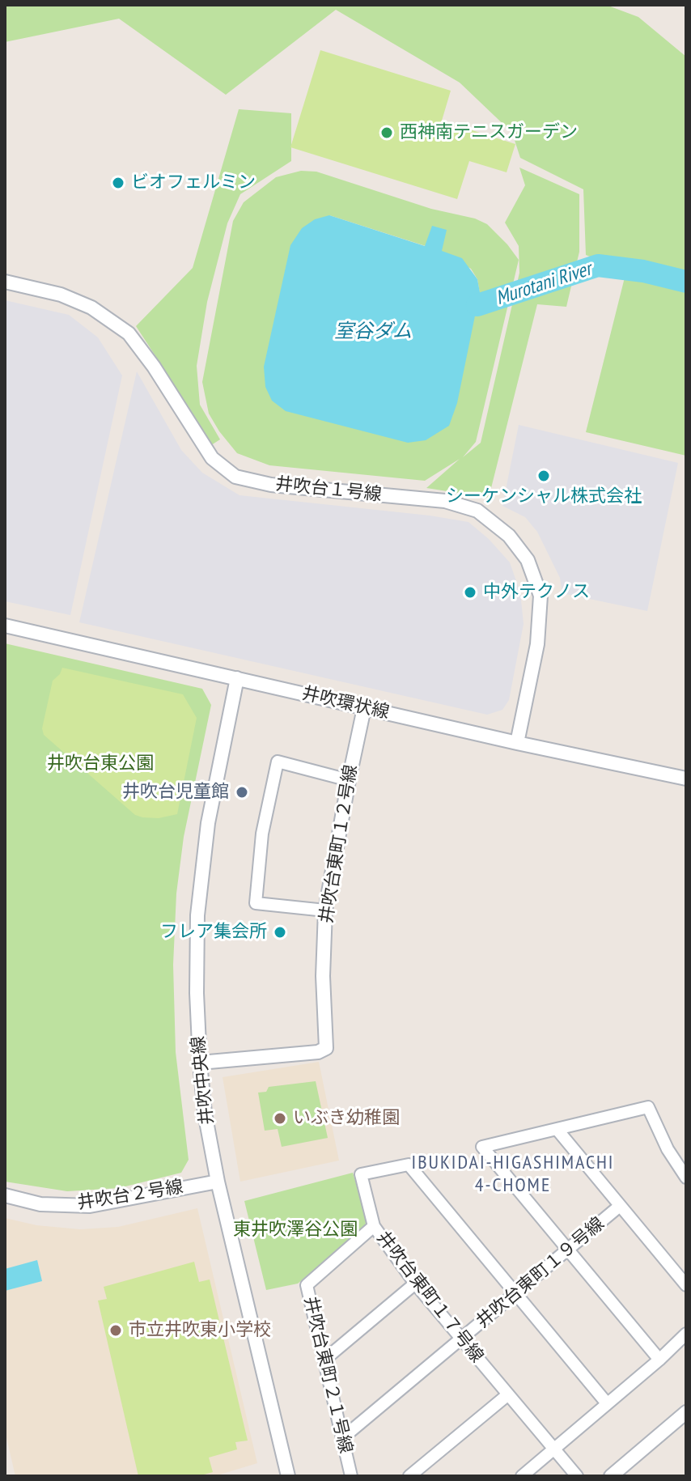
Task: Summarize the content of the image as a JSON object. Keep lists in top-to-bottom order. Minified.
{"streets":{"street":["井吹台１号線","井吹環状線","井吹台東町１２号線","井吹中央線","井吹台２号線","井吹台東町１９号線","井吹台東町１７号線","井吹台東町２１号線"]},"crossings":[["井吹台１号線","井吹環状線"],["井吹環状線","井吹台東町１２号線"],["井吹環状線","井吹中央線"],["井吹台東町１２号線","井吹中央線"],["井吹中央線","井吹台２号線"],["井吹台東町１９号線","井吹台東町１７号線"],["井吹台東町１９号線","井吹台東町２１号線"],["井吹台東町１７号線","井吹台東町２１号線"]],"districts":["IBUKIDAI-HIGASHIMACHI 4-CHOME"],"water":["Murotani River","室谷ダム"],"parks":["井吹台東公園","東井吹澤谷公園"],"places":["西神南テニスガーデン","ビオフェルミン","シーケンシャル株式会社","中外テクノス","井吹台児童館","フレア集会所","いぶき幼稚園","市立井吹東小学校"]}
